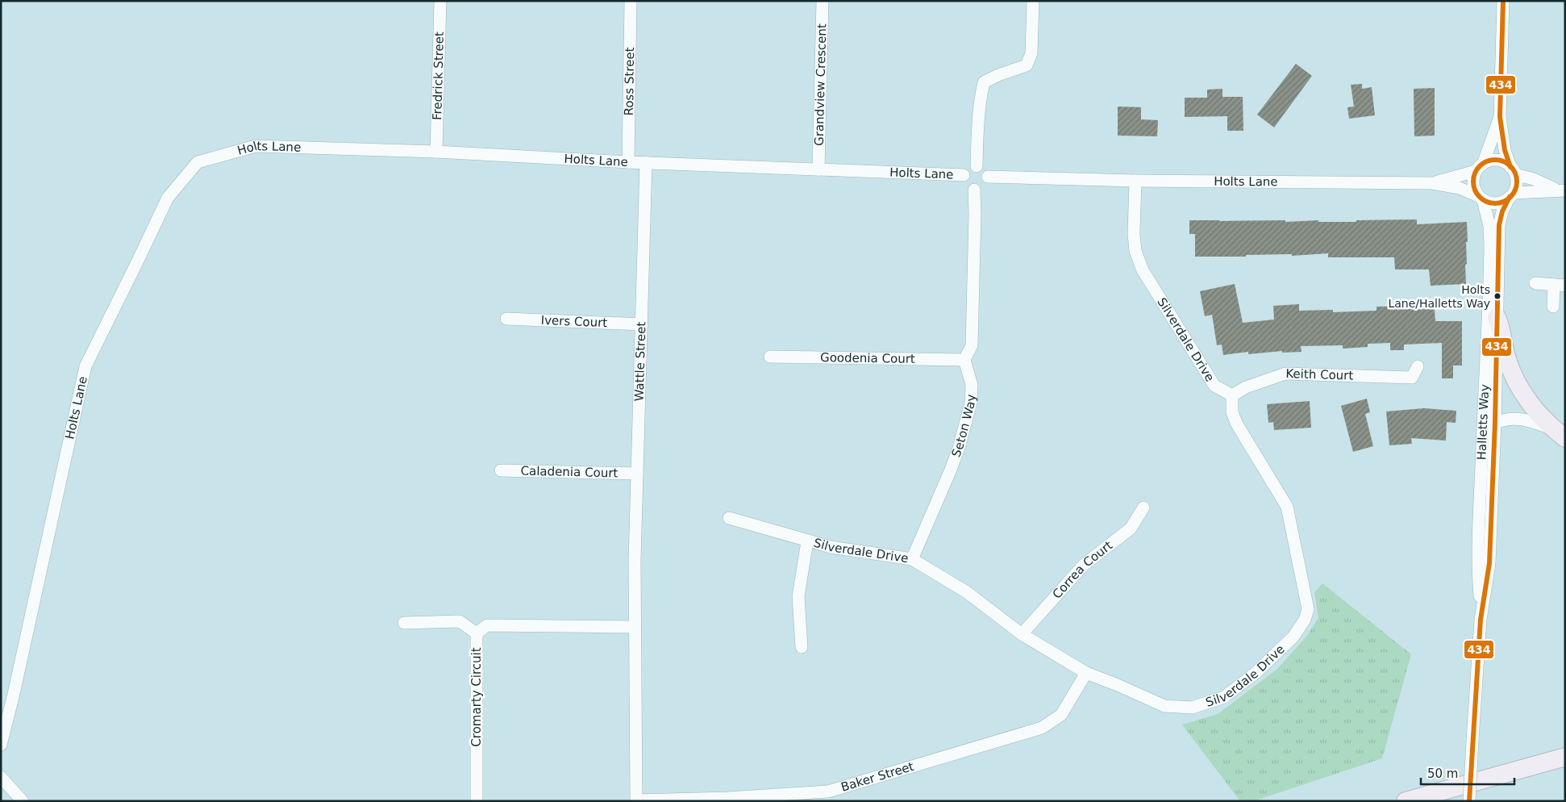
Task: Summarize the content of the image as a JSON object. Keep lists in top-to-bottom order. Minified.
{"streets":{"street":["Fredrick Street","Ross Street","Grandview Crescent","Holts Lane","Ivers Court","Silverdale Drive","Goodenia Court","Wattle Street","Keith Court","Halletts Way","Seton Way","Caladenia Court","Correa Court","Cromarty Circuit","Baker Street"]},"crossings":[["Fredrick Street","Holts Lane"],["Ross Street","Holts Lane"],["Grandview Crescent","Holts Lane"],["Holts Lane","Silverdale Drive"],["Holts Lane","Wattle Street"],["Holts Lane","Halletts Way"],["Ivers Court","Wattle Street"],["Silverdale Drive","Keith Court"],["Silverdale Drive","Seton Way"],["Silverdale Drive","Correa Court"],["Silverdale Drive","Baker Street"],["Goodenia Court","Seton Way"],["Wattle Street","Caladenia Court"],["Wattle Street","Cromarty Circuit"]],"places":["Holts Lane/Halletts Way"],"lines":["transit line 434"],"scale_bar":"50 m"}
